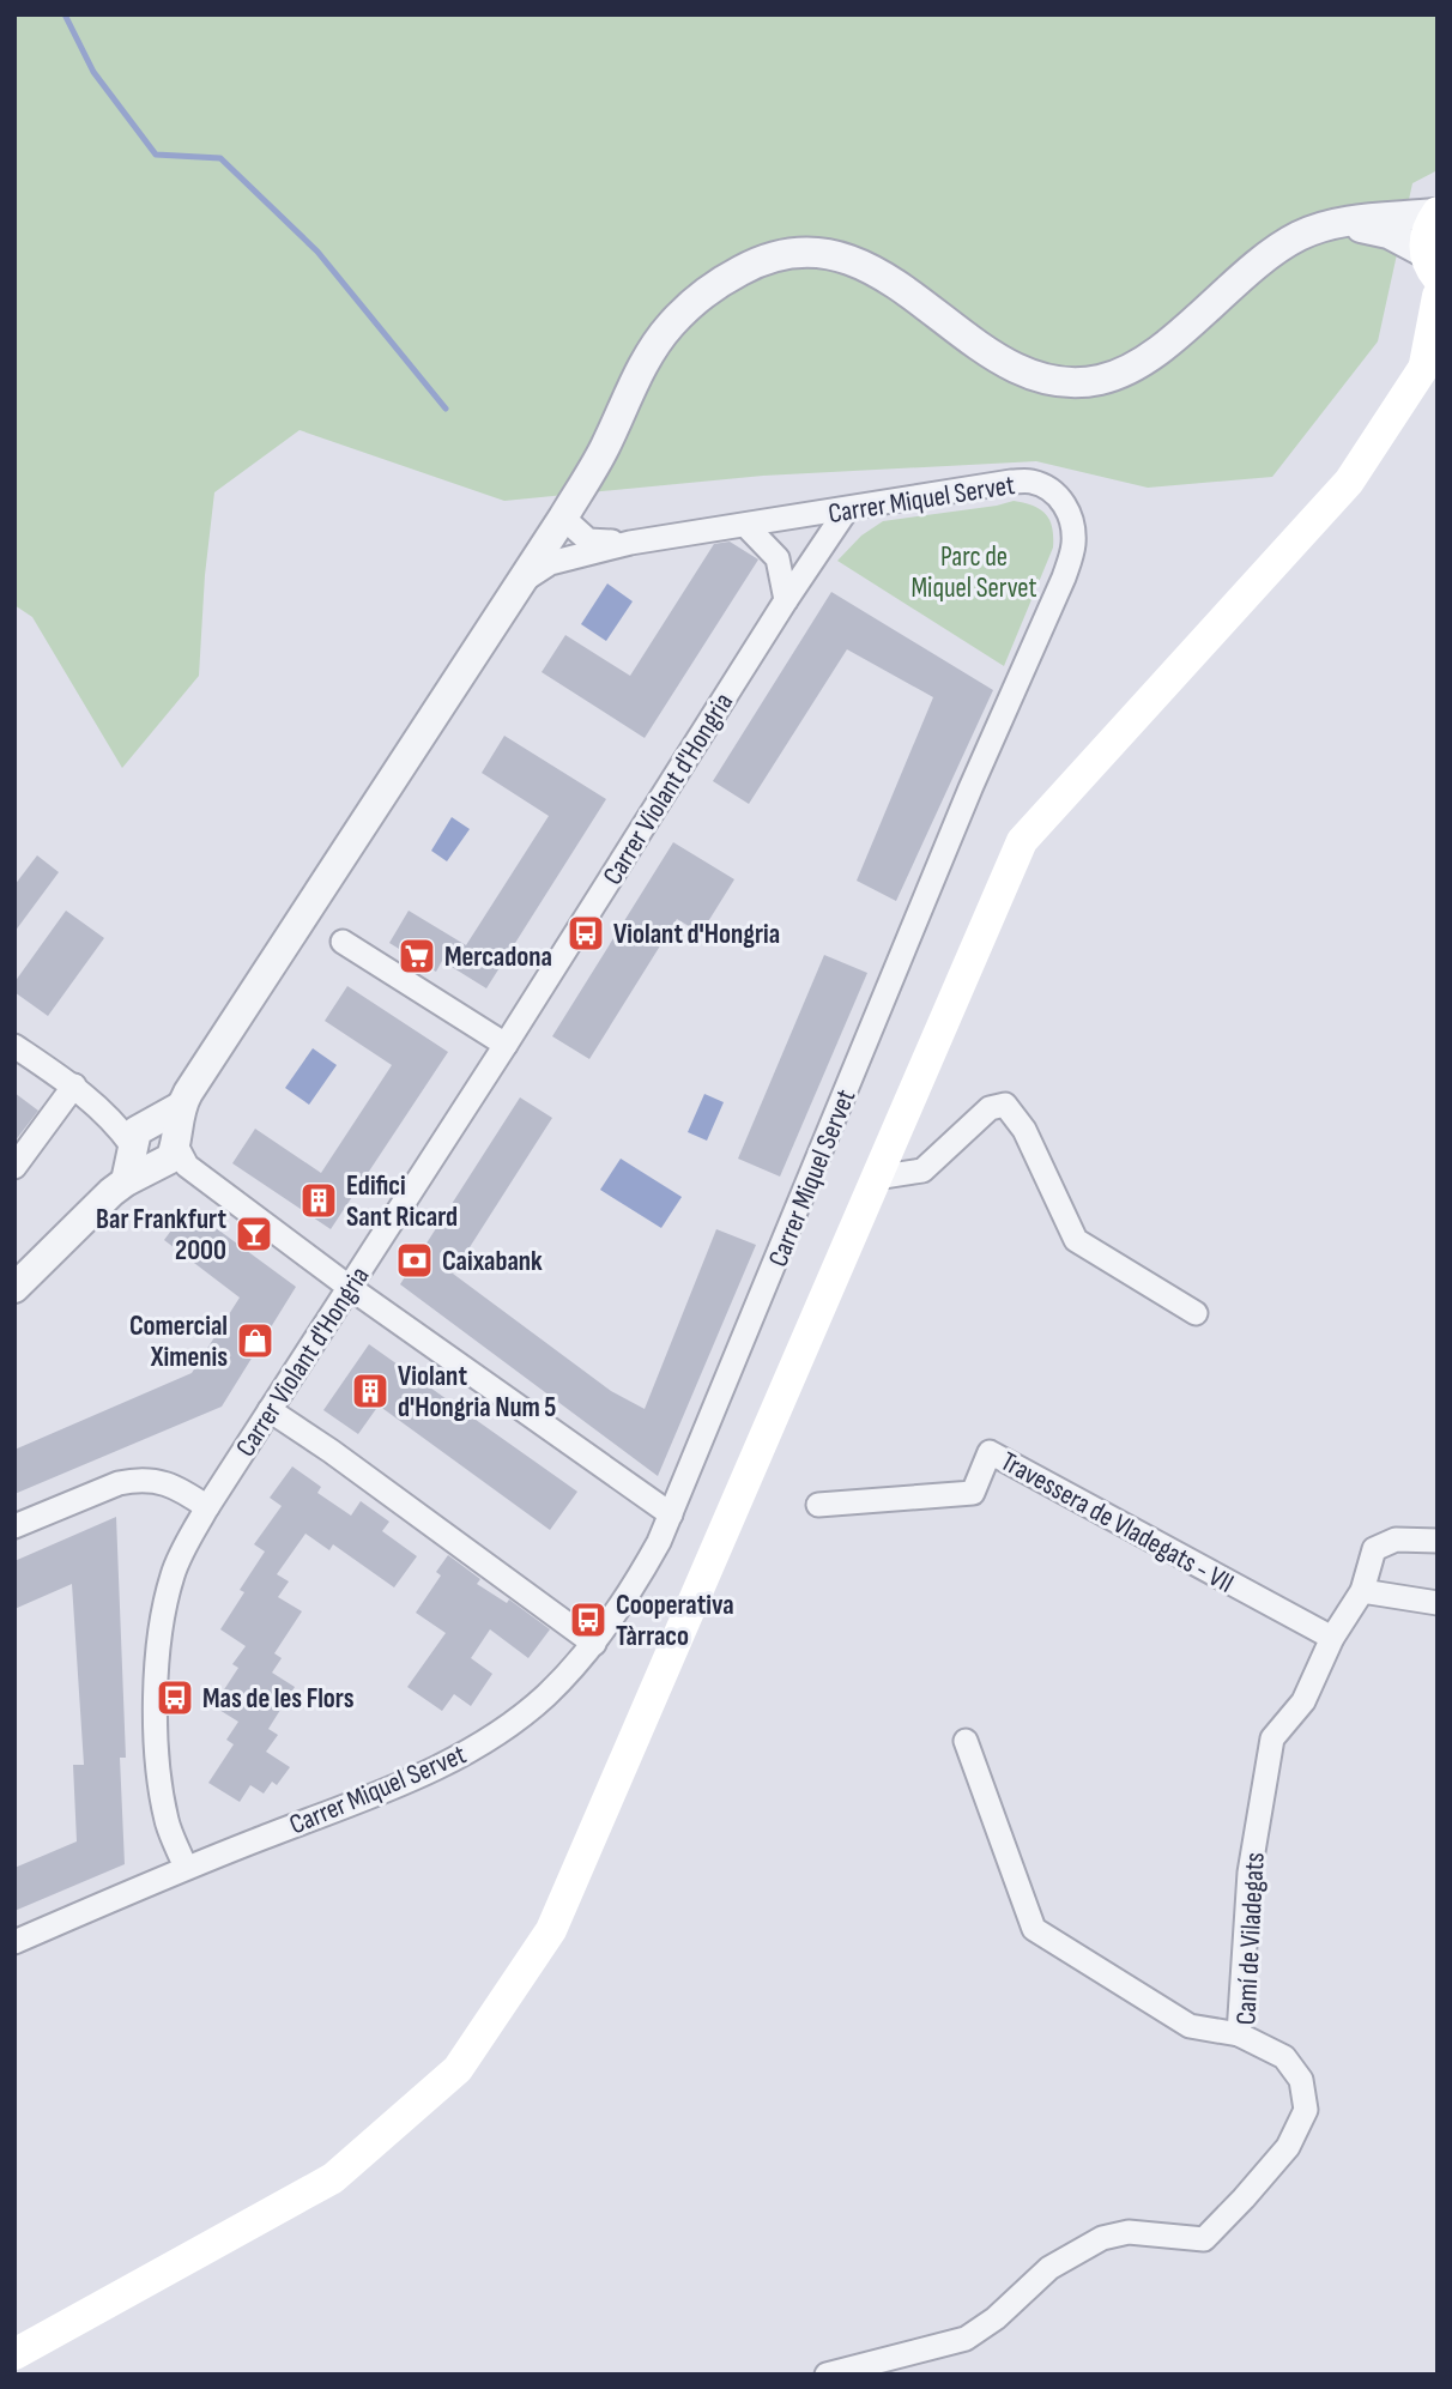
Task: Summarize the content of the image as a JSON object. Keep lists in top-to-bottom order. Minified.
{"streets":{"street":["Carrer Miquel Servet","Carrer Violant d'Hongria","Travessera de Vladegats - VII","Camí de Viladegats"]},"crossings":[["Carrer Miquel Servet","Carrer Violant d'Hongria"],["Travessera de Vladegats - VII","Camí de Viladegats"]],"parks":["Parc de Miquel Servet"],"places":{"bus stop":["Violant d'Hongria","Cooperativa Tàrraco","Mas de les Flors"],"supermarket":["Mercadona"],"building":["Edifici Sant Ricard","Violant d'Hongria Num 5"],"bar":["Bar Frankfurt 2000"],"bank":["Caixabank"],"shop":["Comercial Ximenis"]}}
